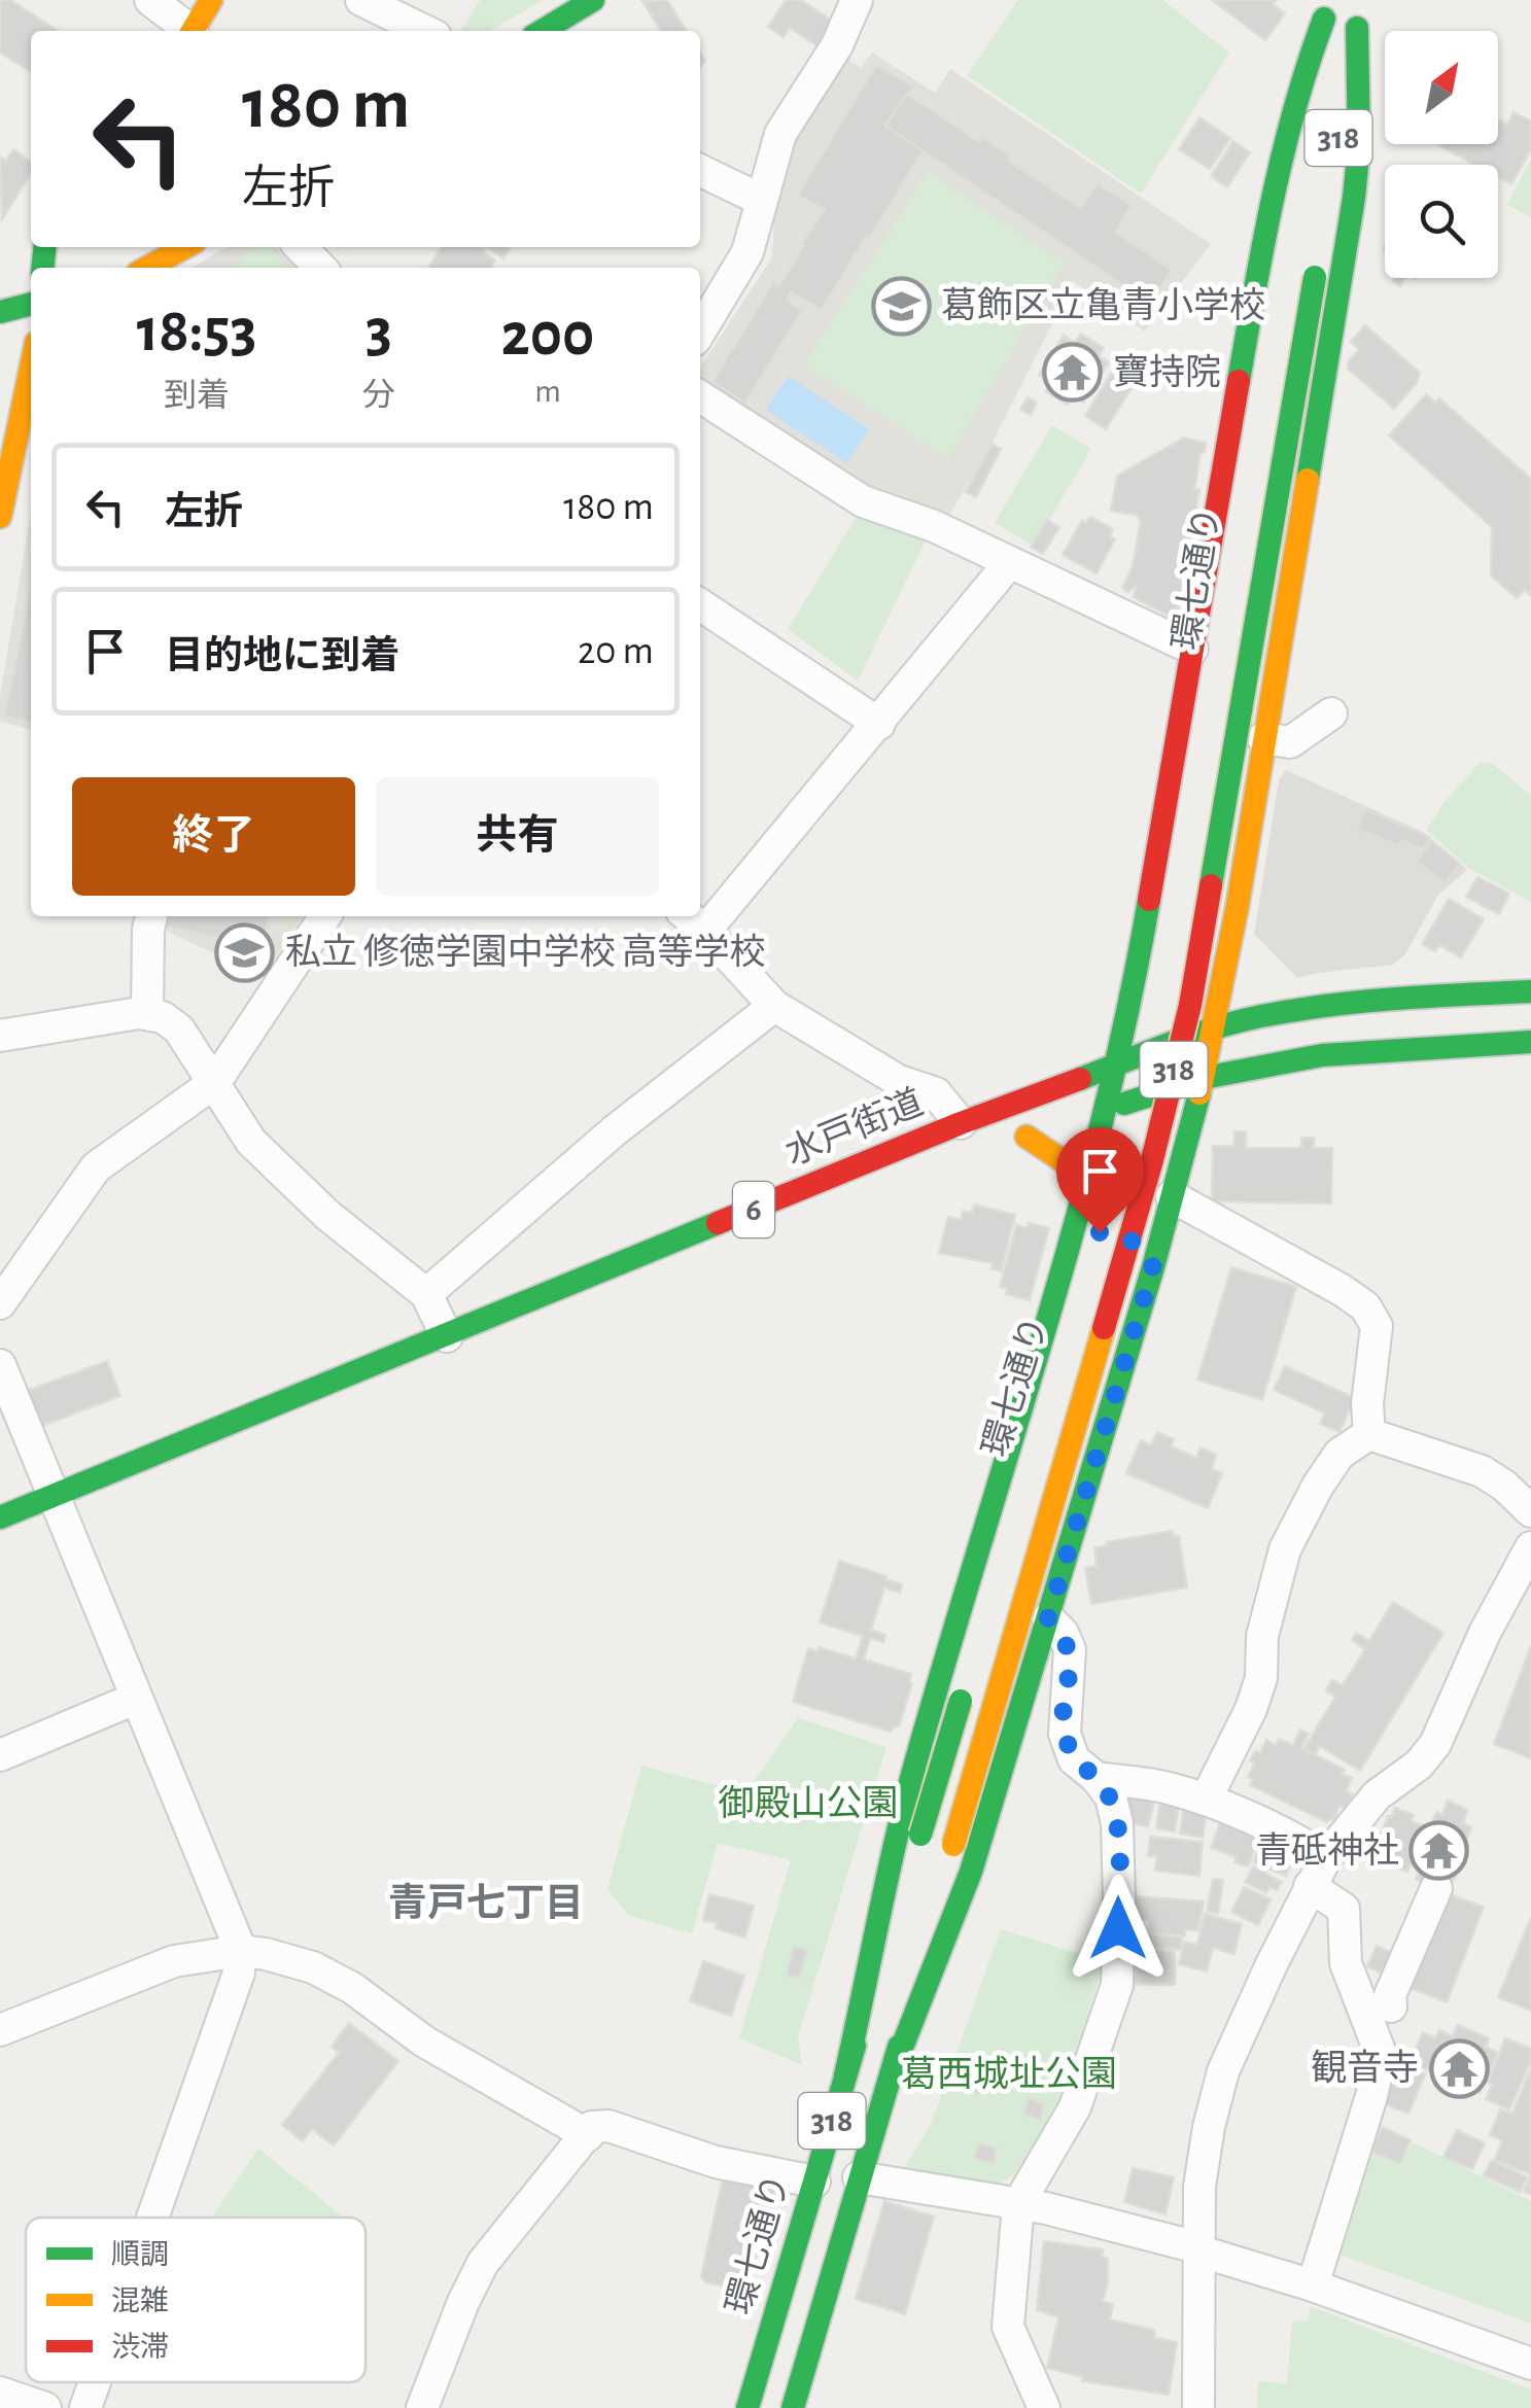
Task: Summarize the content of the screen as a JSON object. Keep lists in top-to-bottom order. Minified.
{"streets":{"main road":["318","環七通り","水戸街道","6"]},"districts":["青戸七丁目"],"parks":["御殿山公園","葛西城址公園"],"places":{"school or university":["葛飾区立亀青小学校","私立 修徳学園中学校 高等学校"],"temple":["寶持院","青砥神社","観音寺"]},"legend":["順調","混雑","渋滞"],"north":"top right","page":{"turn":["180 m","左折"],"eta":["18:53","到着","3","分","200","m"],"list":[{"name":"左折","value":"180 m"},{"name":"目的地に到着","value":"20 m"}],"buttons":["終了","共有"]}}
